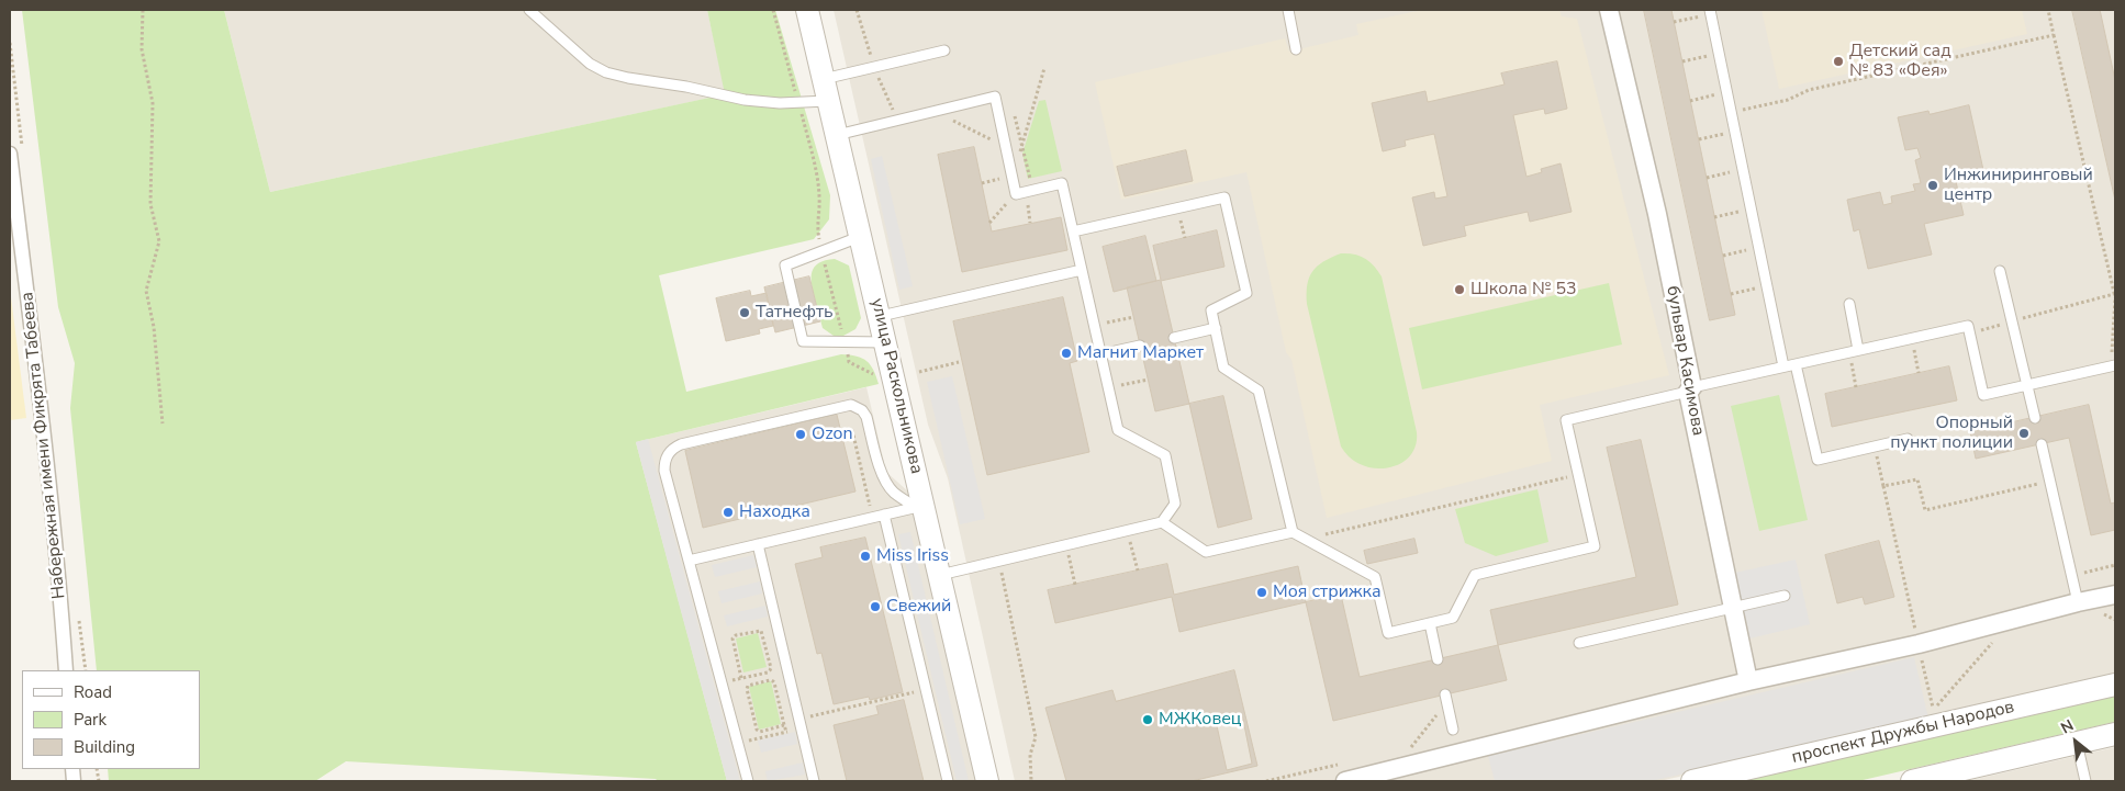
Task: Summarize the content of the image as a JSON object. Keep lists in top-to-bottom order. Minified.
{"streets":{"street":["бульвар Касимова","улица Раскольникова","Набережная имени Фикрята Табеева","проспект Дружбы Народов"]},"places":["Детский сад № 83 «Фея»","Инжиниринговый центр","Школа № 53","Татнефть","Магнит Маркет","Опорный пункт полиции","Ozon","Находка","Miss Iriss","Моя стрижка","Свежий","МЖКовец"],"legend":["Road","Park","Building"],"north":"top left"}
